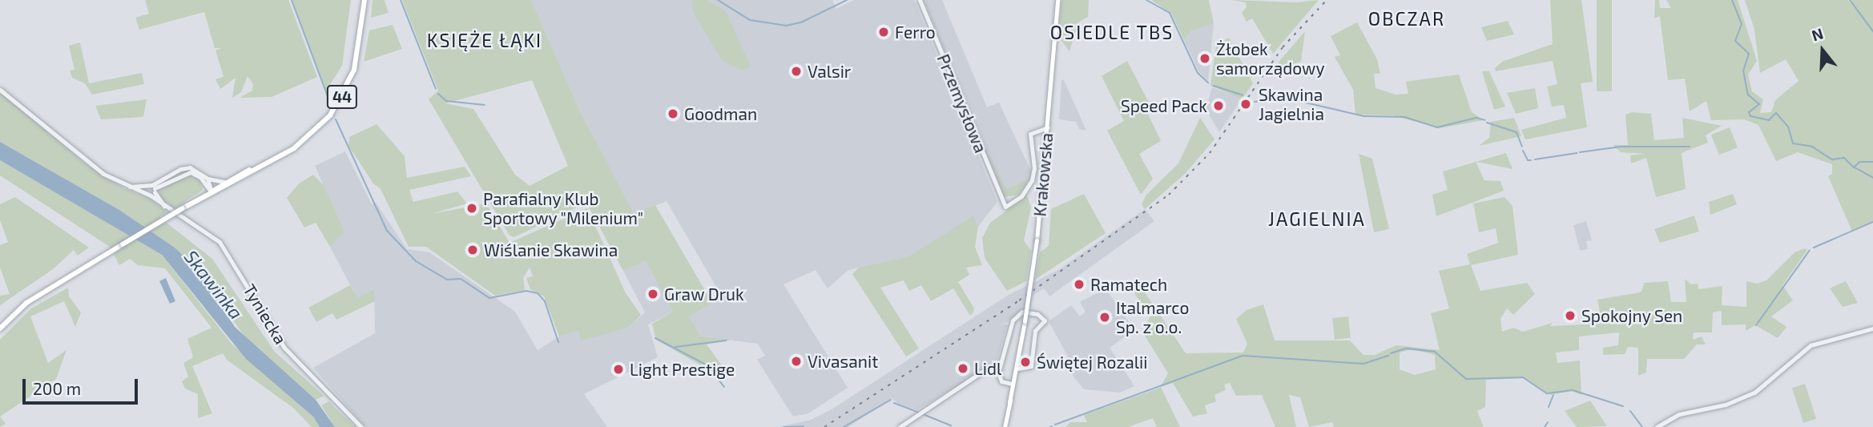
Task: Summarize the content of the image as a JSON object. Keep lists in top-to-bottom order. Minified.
{"streets":{"main road":["44","Krakowska"],"street":["Przemysłowa","Tyniecka"]},"crossings":[["Przemysłowa","Krakowska"]],"districts":["OBCZAR","OSIEDLE TBS","KSIĘŻE ŁĄKI","JAGIELNIA"],"water":["Skawinka"],"places":["Ferro","Żłobek samorządowy","Valsir","Skawina Jagielnia","Speed Pack","Goodman","Parafialny Klub Sportowy \"Milenium\"","Wiślanie Skawina","Ramatech","Graw Druk","Spokojny Sen","Italmarco Sp. z o.o.","Vivasanit","Świętej Rozalii","Lidl","Light Prestige"],"scale_bar":"200 m","north":"top"}
